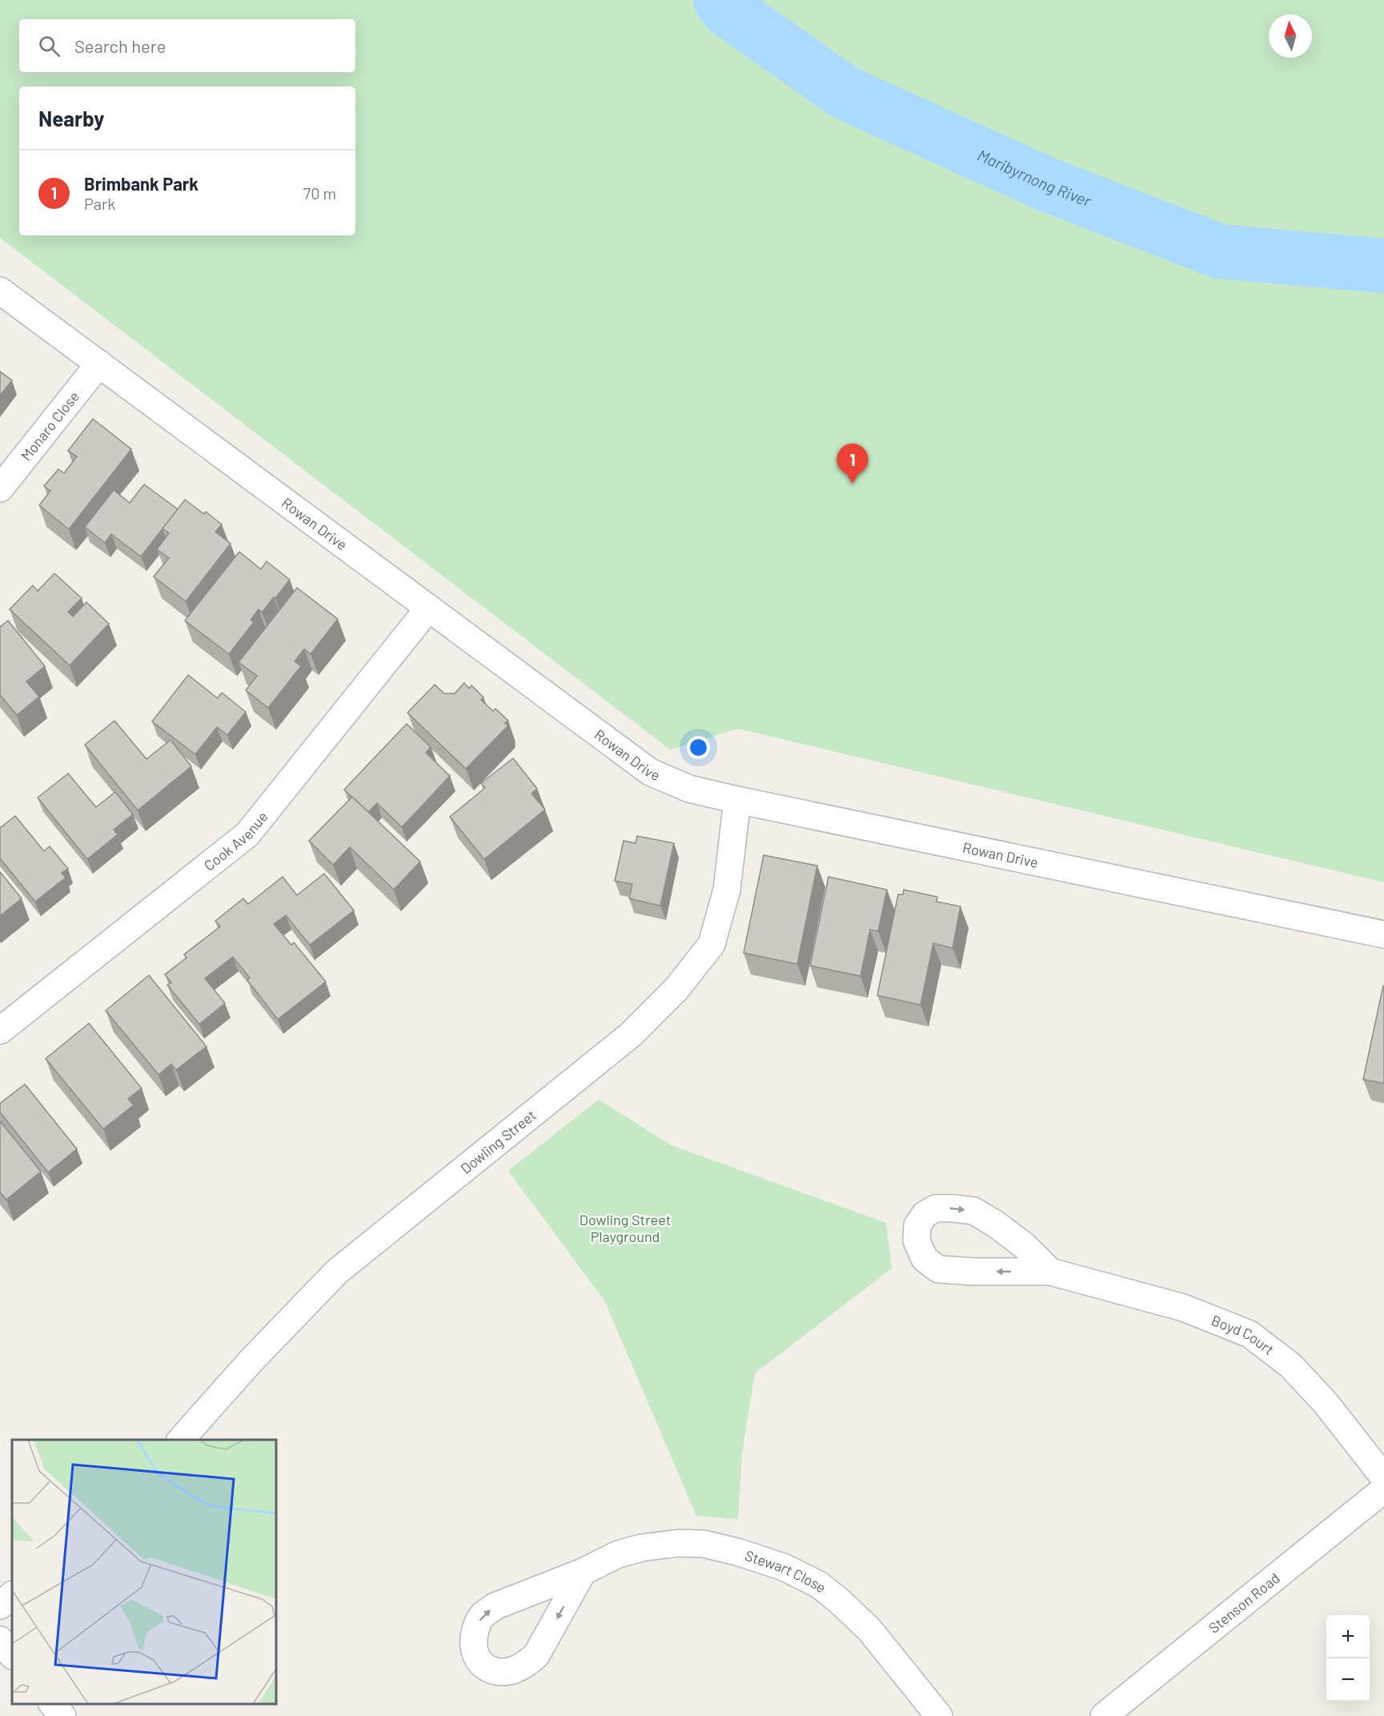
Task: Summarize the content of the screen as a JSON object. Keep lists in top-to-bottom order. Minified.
{"streets":{"street":["Monaro Close","Rowan Drive","Cook Avenue","Dowling Street","Boyd Court","Stewart Close","Stenson Road"]},"crossings":[["Monaro Close","Rowan Drive"],["Rowan Drive","Cook Avenue"],["Rowan Drive","Dowling Street"]],"water":["Maribyrnong River"],"parks":["Dowling Street Playground"],"north":"top","page":{"search":"Search here","heading":"Nearby","list":[{"mark":"1","name":"Brimbank Park","note":"Park","value":"70 m"}],"pins":"1","map_buttons":["+","−"]}}
